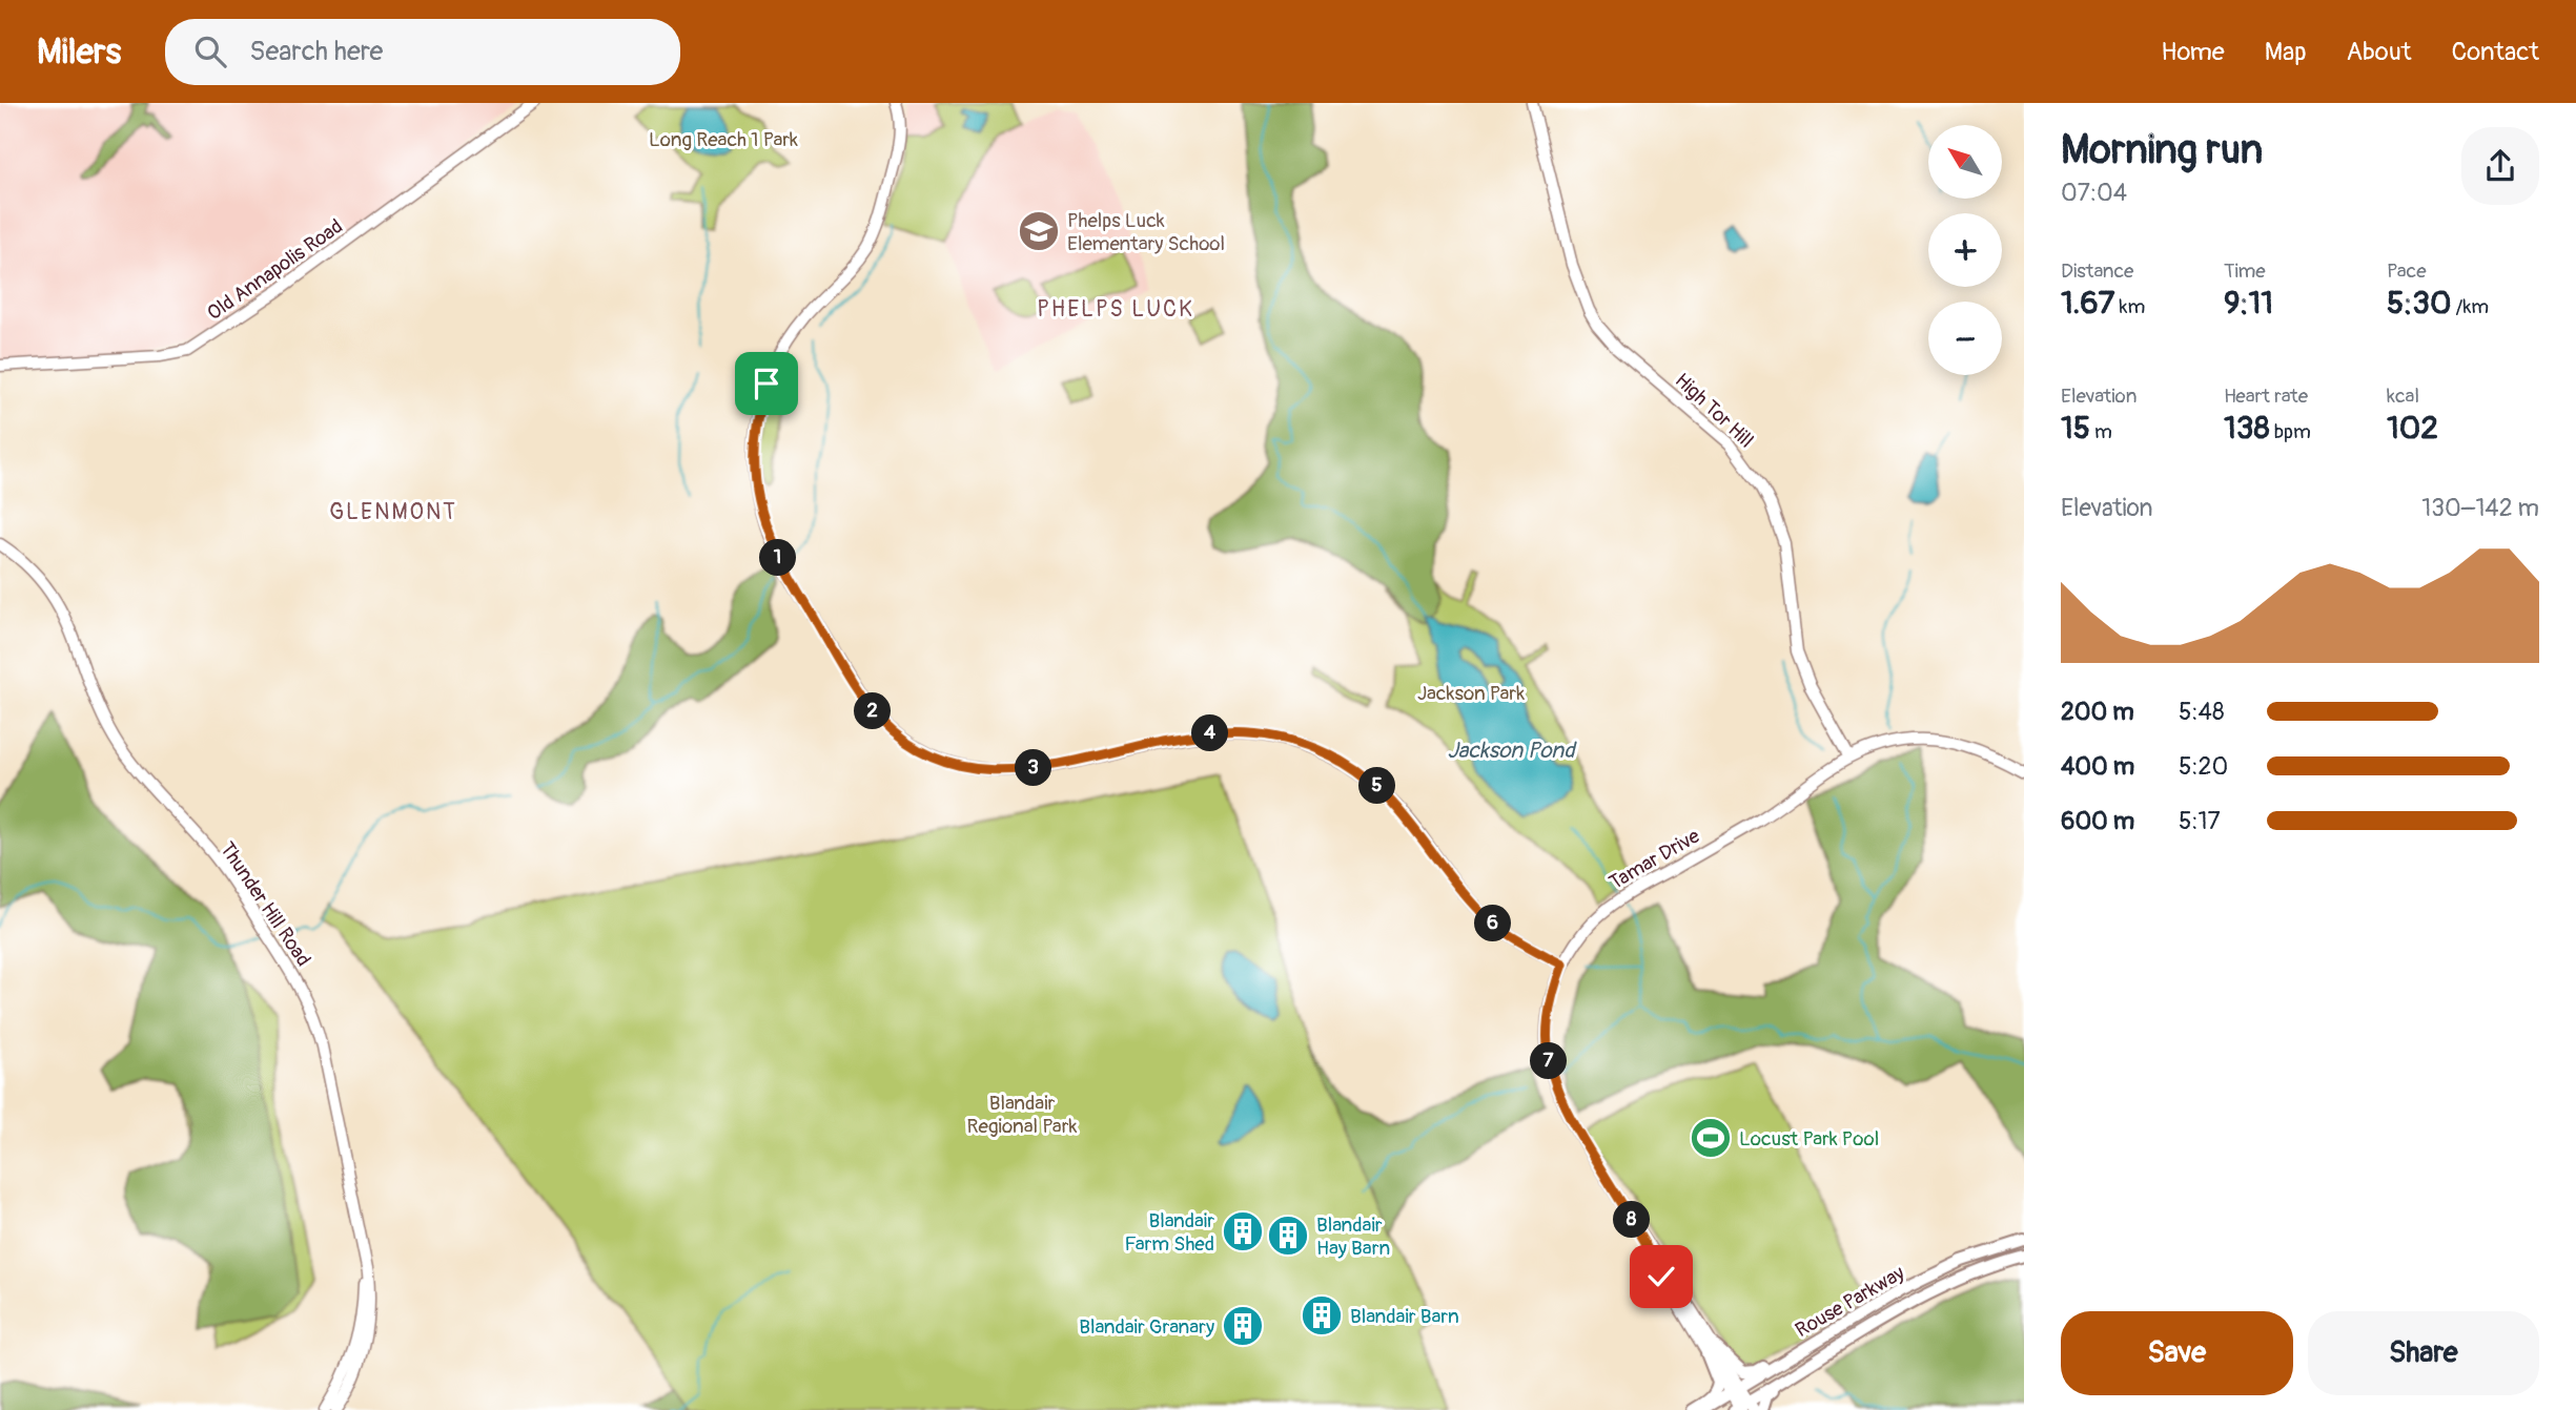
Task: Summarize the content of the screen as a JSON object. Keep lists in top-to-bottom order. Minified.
{"streets":{"main road":["Rouse Parkway"],"street":["Old Annapolis Road","High Tor Hill","Tamar Drive","Thunder Hill Road"]},"crossings":[["High Tor Hill","Tamar Drive"],["Tamar Drive","Rouse Parkway"]],"districts":["PHELPS LUCK","GLENMONT"],"water":["Jackson Pond"],"parks":["Long Reach 1 Park","Jackson Park","Blandair Regional Park"],"places":{"school or university":["Phelps Luck Elementary School"],"sports":["Locust Park Pool"],"building":["Blandair Farm Shed","Blandair Hay Barn","Blandair Barn","Blandair Granary"]},"north":"top left","page":{"header":"Milers","search":"Search here","nav":["Home","Map","About","Contact"],"heading":["Morning run","07:04"],"map_buttons":["+","−"],"stats":[["Distance","1.67 km"],["Time","9:11"],["Pace","5:30 /km"],["Elevation","15 m"],["Heart rate","138 bpm"],["kcal","102"]],"chart":["Elevation","130–142 m"],"pins":["1","2","4","3","5","6","7","8"],"list":[{"name":"200 m","note":"5:48"},{"name":"400 m","note":"5:20"},{"name":"600 m","note":"5:17"}],"buttons":["Save","Share"]}}
